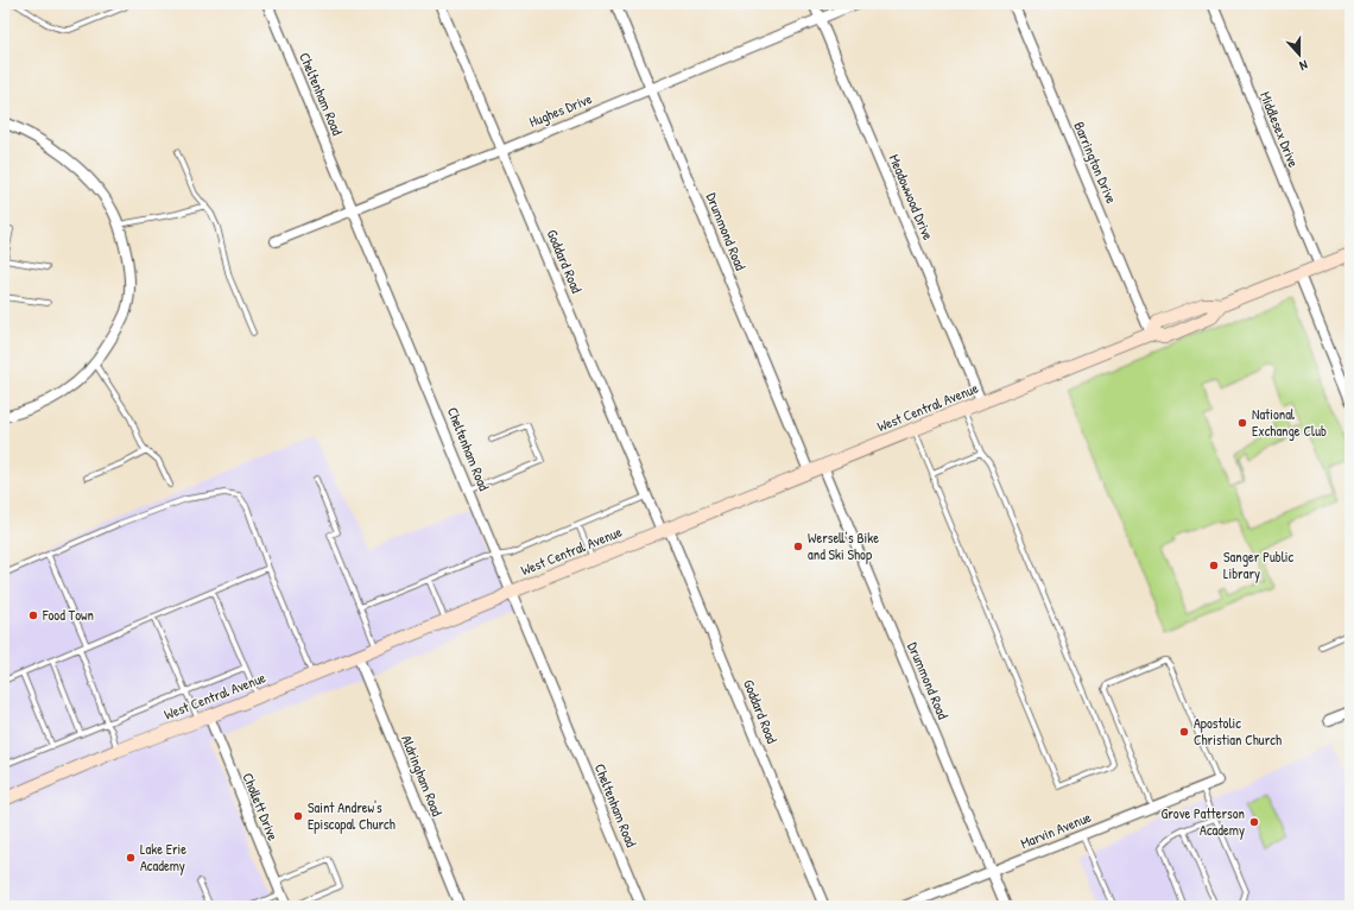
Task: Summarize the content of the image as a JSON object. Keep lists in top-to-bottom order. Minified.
{"streets":{"main road":["West Central Avenue"],"street":["Cheltenham Road","Hughes Drive","Middlesex Drive","Barrington Drive","Meadowwood Drive","Drummond Road","Goddard Road","Aldringham Road","Chollett Drive","Marvin Avenue"]},"crossings":[["Cheltenham Road","Hughes Drive"],["Cheltenham Road","West Central Avenue"],["Hughes Drive","Meadowwood Drive"],["Hughes Drive","Drummond Road"],["Hughes Drive","Goddard Road"],["Middlesex Drive","West Central Avenue"],["Barrington Drive","West Central Avenue"],["Meadowwood Drive","West Central Avenue"],["Drummond Road","West Central Avenue"],["Drummond Road","Marvin Avenue"],["Goddard Road","West Central Avenue"],["West Central Avenue","Aldringham Road"],["West Central Avenue","Chollett Drive"]],"places":["National Exchange Club","Wersell’s Bike and Ski Shop","Sanger Public Library","Food Town","Apostolic Christian Church","Saint Andrew's Episcopal Church","Grove Patterson Academy","Lake Erie Academy"],"north":"bottom"}
